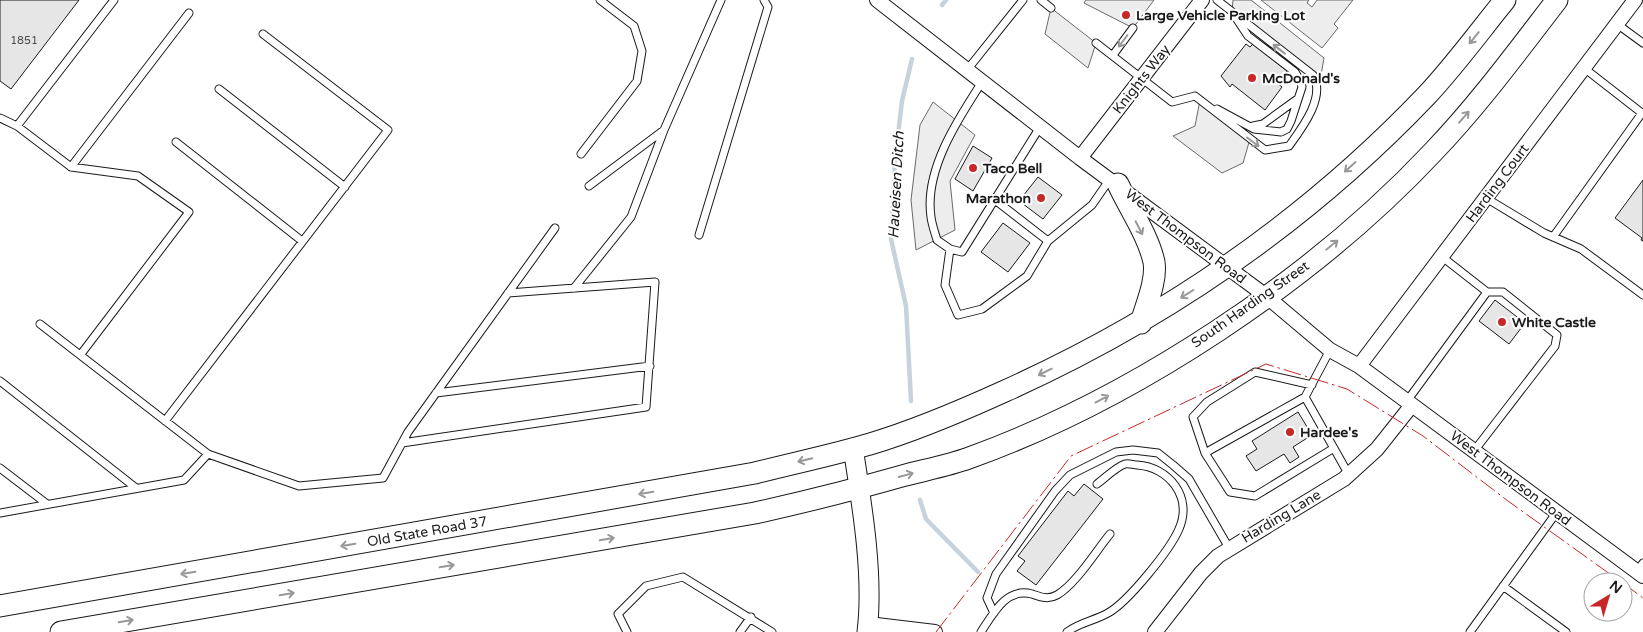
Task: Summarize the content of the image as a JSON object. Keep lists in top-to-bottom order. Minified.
{"streets":{"main road":["South Harding Street","Old State Road 37"],"street":["Knights Way","Harding Court","West Thompson Road","Harding Lane"]},"crossings":[["Knights Way","West Thompson Road"],["Harding Court","West Thompson Road"],["West Thompson Road","South Harding Street"],["West Thompson Road","Harding Lane"]],"water":["Haueisen Ditch"],"places":["Large Vehicle Parking Lot","McDonald's","Taco Bell","Marathon","White Castle","Hardee's"],"house_numbers":["1851"],"north":"top right"}
